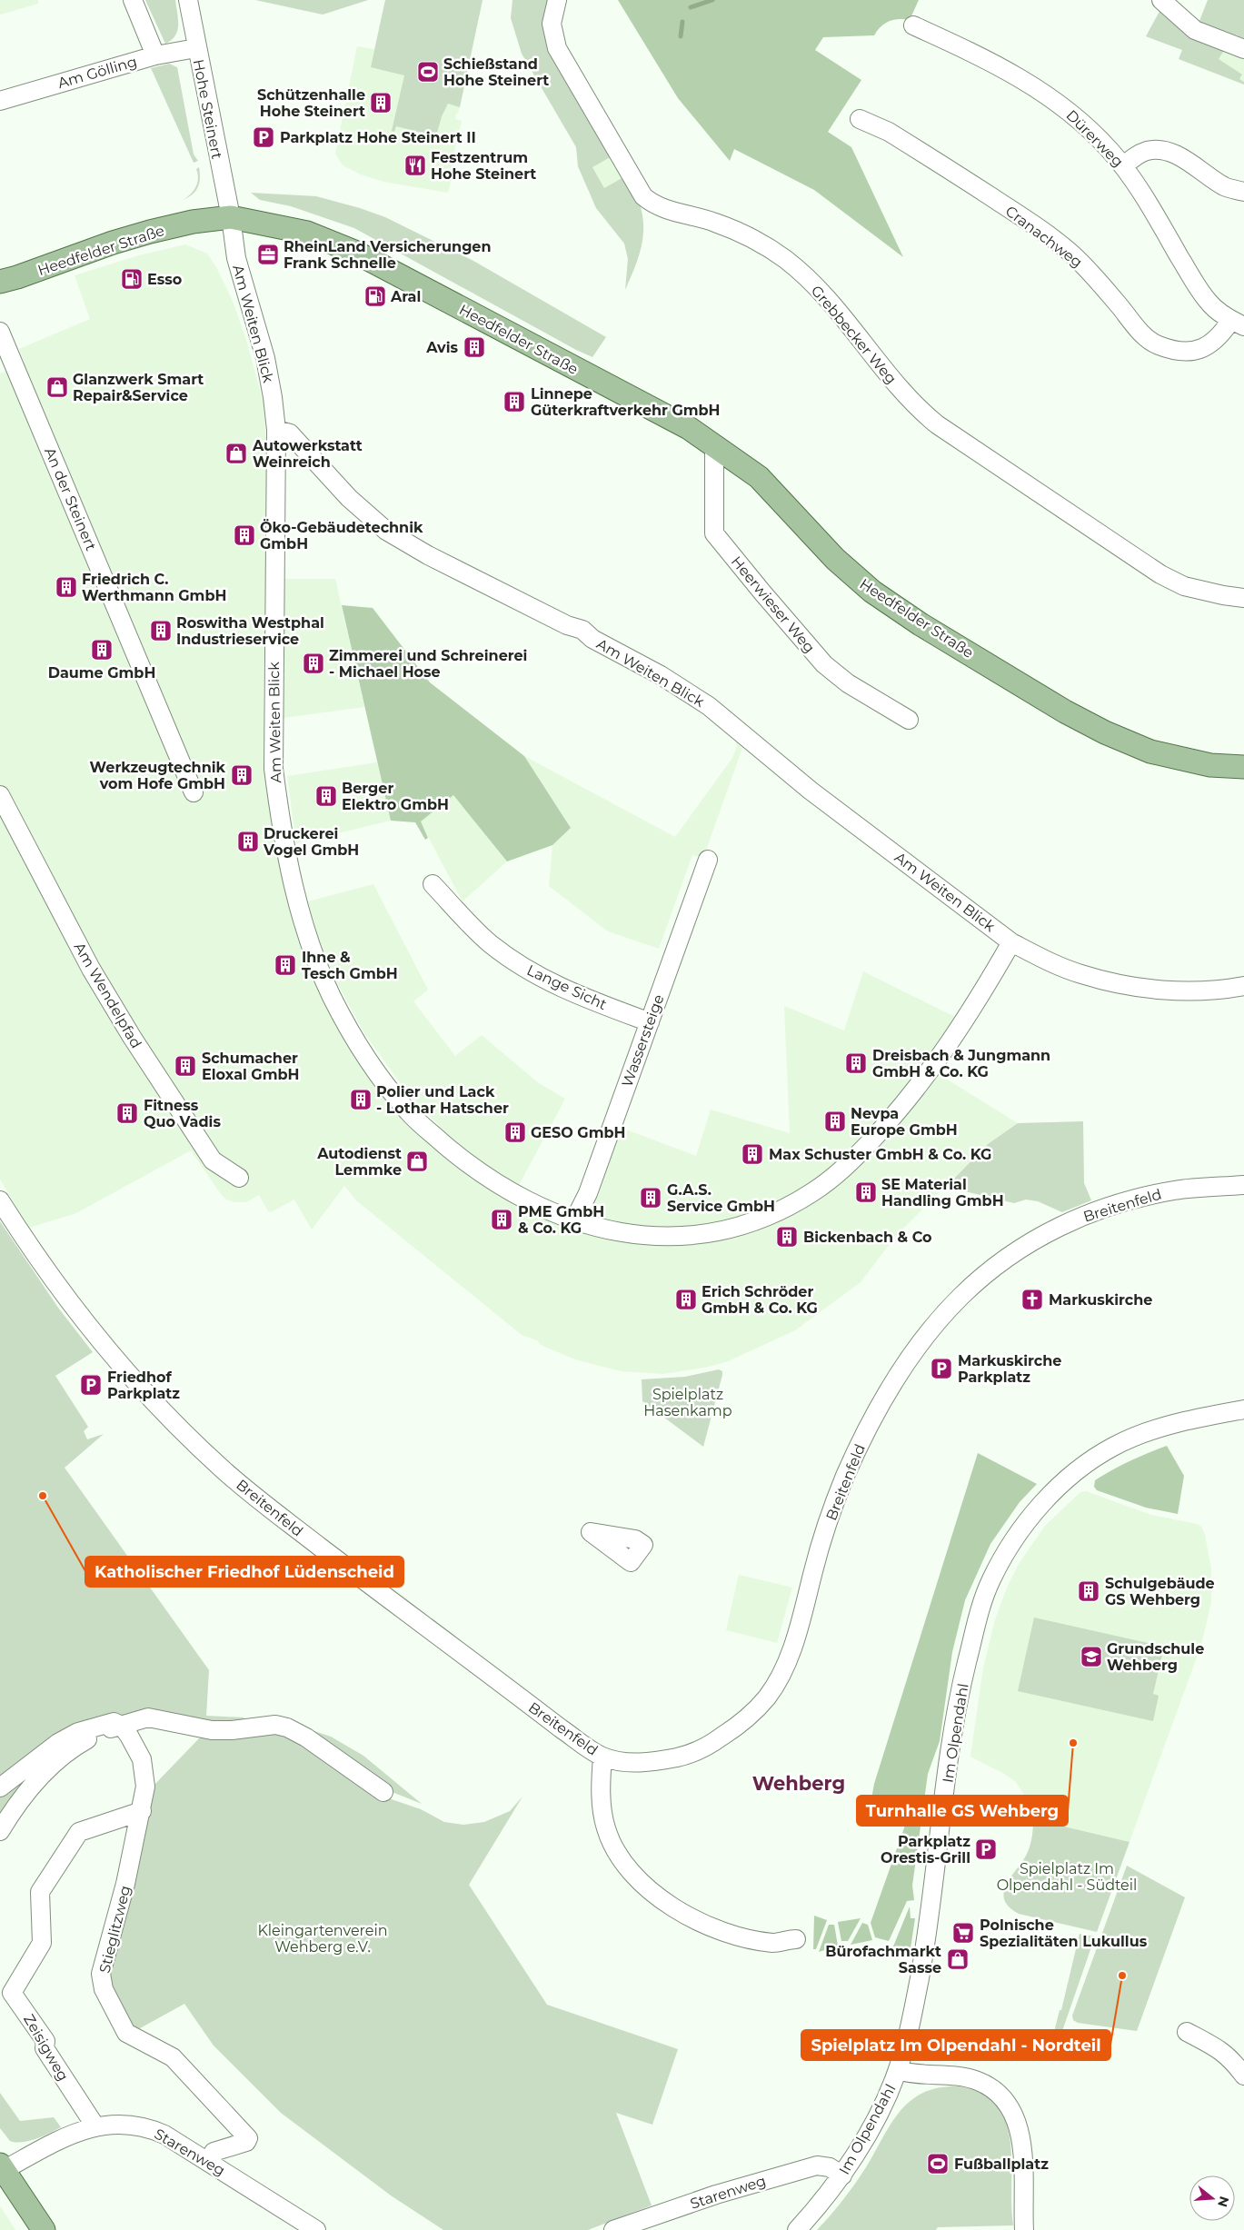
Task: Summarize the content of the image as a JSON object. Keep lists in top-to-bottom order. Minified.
{"streets":{"main road":["Heedfelder Straße"],"street":["Am Gölling","Hohe Steinert","Dürerweg","Cranachweg","Am Weiten Blick","Grebbecker Weg","An der Steinert","Heerwieser Weg","Lange Sicht","Am Wendelpfad","Wassersteige","Breitenfeld","Im Olpendahl","Stieglitzweg","Zeisigweg","Starenweg"]},"crossings":[["Am Gölling","Hohe Steinert"],["Hohe Steinert","Heedfelder Straße"],["Hohe Steinert","Am Weiten Blick"],["Dürerweg","Cranachweg"],["Heedfelder Straße","Am Weiten Blick"],["Heedfelder Straße","Heerwieser Weg"],["Am Weiten Blick","Wassersteige"],["Lange Sicht","Wassersteige"],["Im Olpendahl","Starenweg"],["Stieglitzweg","Zeisigweg"],["Stieglitzweg","Starenweg"],["Zeisigweg","Starenweg"]],"districts":["Wehberg"],"parks":["Spielplatz Hasenkamp","Spielplatz Im Olpendahl - Südteil","Kleingartenverein Wehberg e.V."],"places":{"sports":["Schießstand Hohe Steinert","Fußballplatz"],"building":["Schützenhalle Hohe Steinert","Avis","Linnepe Güterkraftverkehr GmbH","Öko-Gebäudetechnik GmbH","Friedrich C. Werthmann GmbH","Roswitha Westphal Industrieservice","Daume GmbH","Zimmerei und Schreinerei - Michael Hose","Werkzeugtechnik vom Hofe GmbH","Berger Elektro GmbH","Druckerei Vogel GmbH","Ihne & Tesch GmbH","Dreisbach & Jungmann GmbH & Co. KG","Schumacher Eloxal GmbH","Polier und Lack - Lothar Hatscher","Fitness Quo Vadis","Nevpa Europe GmbH","GESO GmbH","Max Schuster GmbH & Co. KG","SE Material Handling GmbH","G.A.S. Service GmbH","PME GmbH & Co. KG","Bickenbach & Co","Erich Schröder GmbH & Co. KG","Schulgebäude GS Wehberg"],"parking":["Parkplatz Hohe Steinert II","Markuskirche Parkplatz","Friedhof Parkplatz","Parkplatz Orestis-Grill"],"restaurant":["Festzentrum Hohe Steinert"],"office":["RheinLand Versicherungen Frank Schnelle"],"fuel station":["Esso","Aral"],"shop":["Glanzwerk Smart Repair&Service","Autowerkstatt Weinreich","Autodienst Lemmke","Bürofachmarkt Sasse"],"church":["Markuskirche"],"other":["Katholischer Friedhof Lüdenscheid","Turnhalle GS Wehberg","Spielplatz Im Olpendahl - Nordteil"],"school or university":["Grundschule Wehberg"],"supermarket":["Polnische Spezialitäten Lukullus"]},"north":"right"}
